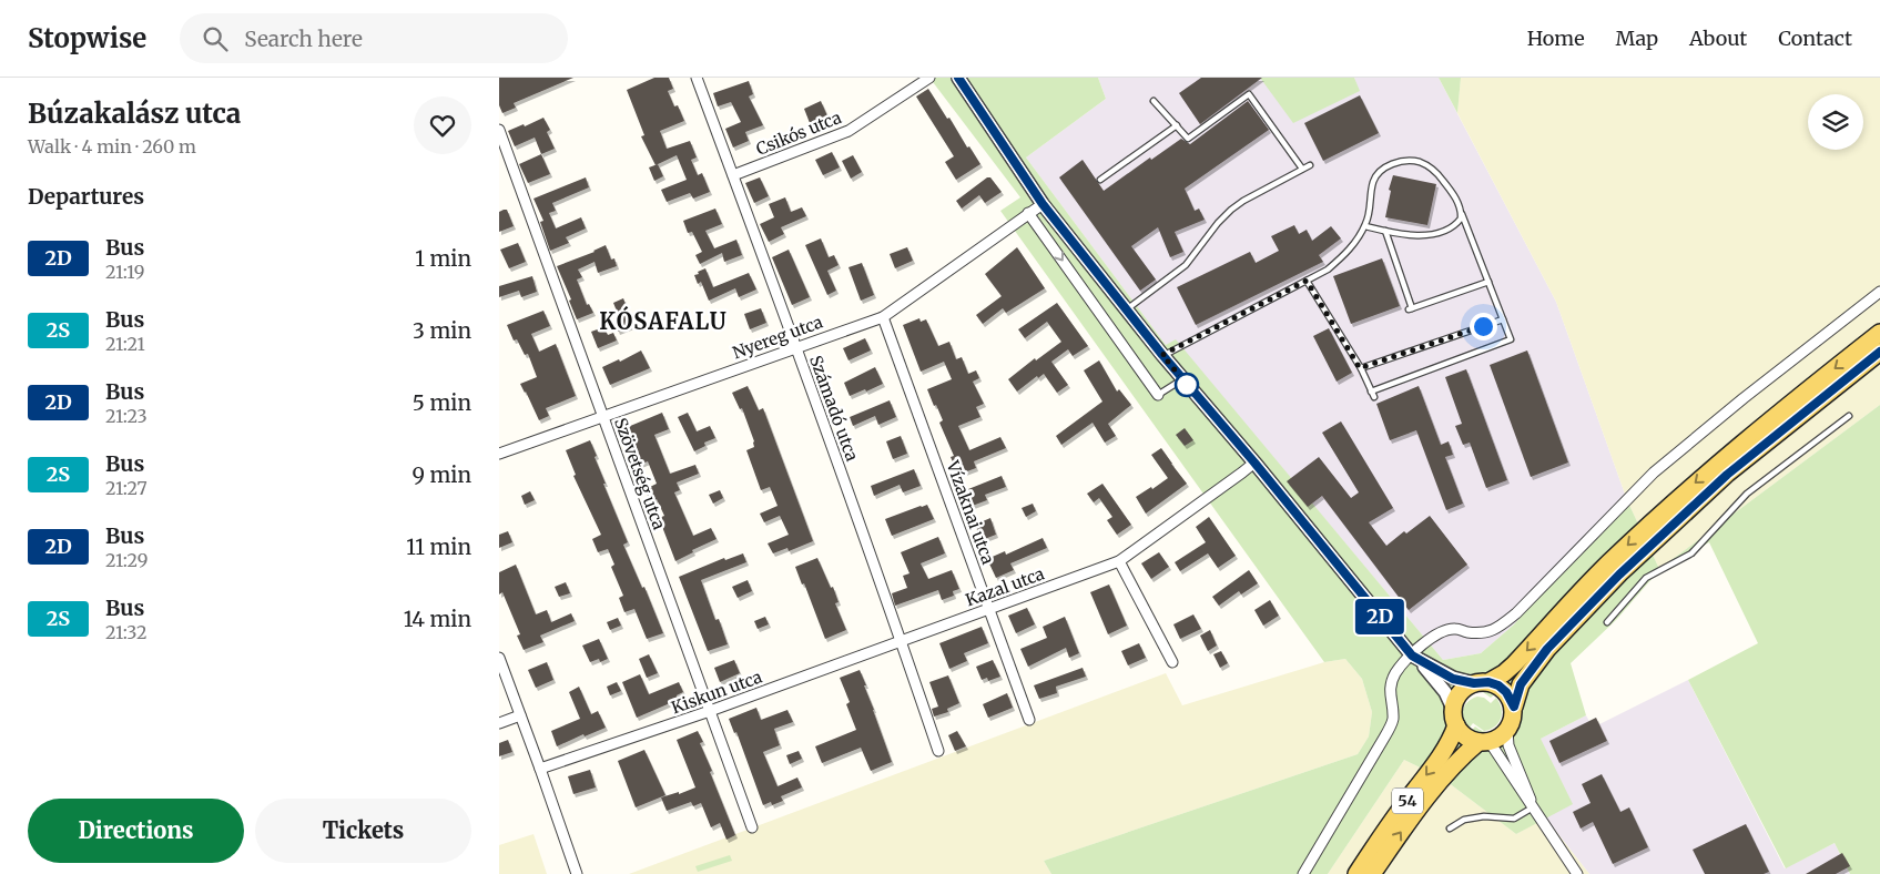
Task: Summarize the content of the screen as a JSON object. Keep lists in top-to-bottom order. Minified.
{"streets":{"main road":["54"],"street":["Csikós utca","Nyereg utca","Számadó utca","Szövetség utca","Vízaknai utca","Kazal utca","Kiskun utca"]},"crossings":[["Csikós utca","Számadó utca"],["Nyereg utca","Számadó utca"],["Nyereg utca","Szövetség utca"],["Nyereg utca","Vízaknai utca"],["Számadó utca","Kazal utca"],["Számadó utca","Kiskun utca"],["Szövetség utca","Kiskun utca"],["Vízaknai utca","Kazal utca"],["Kazal utca","Kiskun utca"]],"districts":["KÓSAFALU"],"lines":["bus line 2D"],"page":{"header":"Stopwise","search":"Search here","nav":["Home","Map","About","Contact"],"heading":[["Búzakalász utca","Walk · 4 min · 260 m"],"Departures"],"on_map":"2D","list":[{"mark":"2D","name":"Bus","note":"21:19","value":"1 min"},{"mark":"2S","name":"Bus","note":"21:21","value":"3 min"},{"mark":"2D","name":"Bus","note":"21:23","value":"5 min"},{"mark":"2S","name":"Bus","note":"21:27","value":"9 min"},{"mark":"2D","name":"Bus","note":"21:29","value":"11 min"},{"mark":"2S","name":"Bus","note":"21:32","value":"14 min"}],"buttons":["Directions","Tickets"]}}
